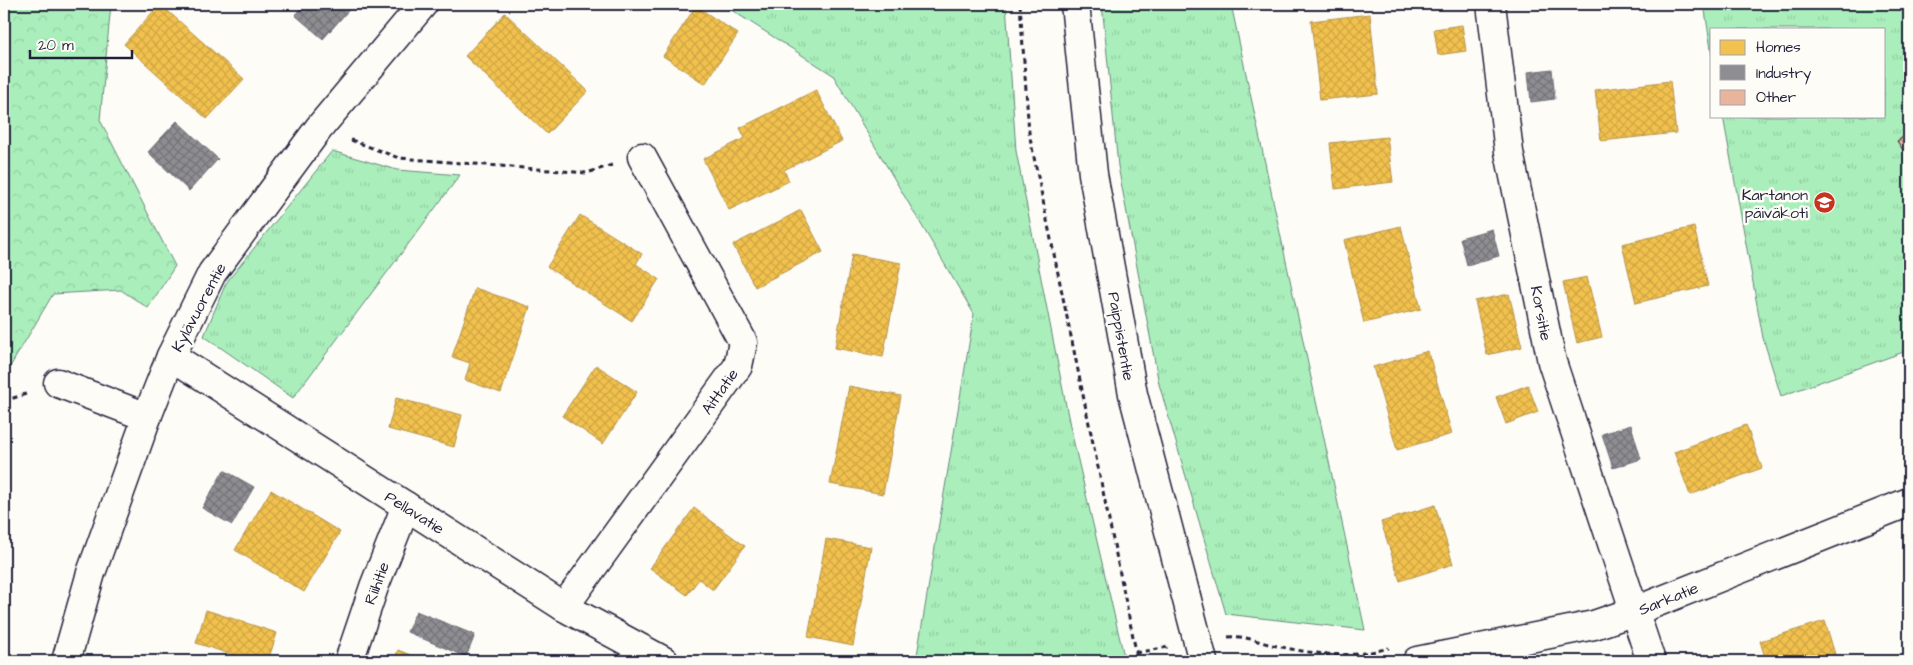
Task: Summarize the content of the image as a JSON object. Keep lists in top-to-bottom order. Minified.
{"streets":{"street":["Kylävuorentie","Korsitie","Paippistentie","Aittatie","Pellavatie","Riihitie","Sarkatie"]},"crossings":[["Kylävuorentie","Pellavatie"],["Korsitie","Sarkatie"],["Aittatie","Pellavatie"],["Pellavatie","Riihitie"]],"places":{"school or university":["Kartanon päiväkoti"]},"legend":["Homes","Industry","Other"],"scale_bar":"20 m"}
